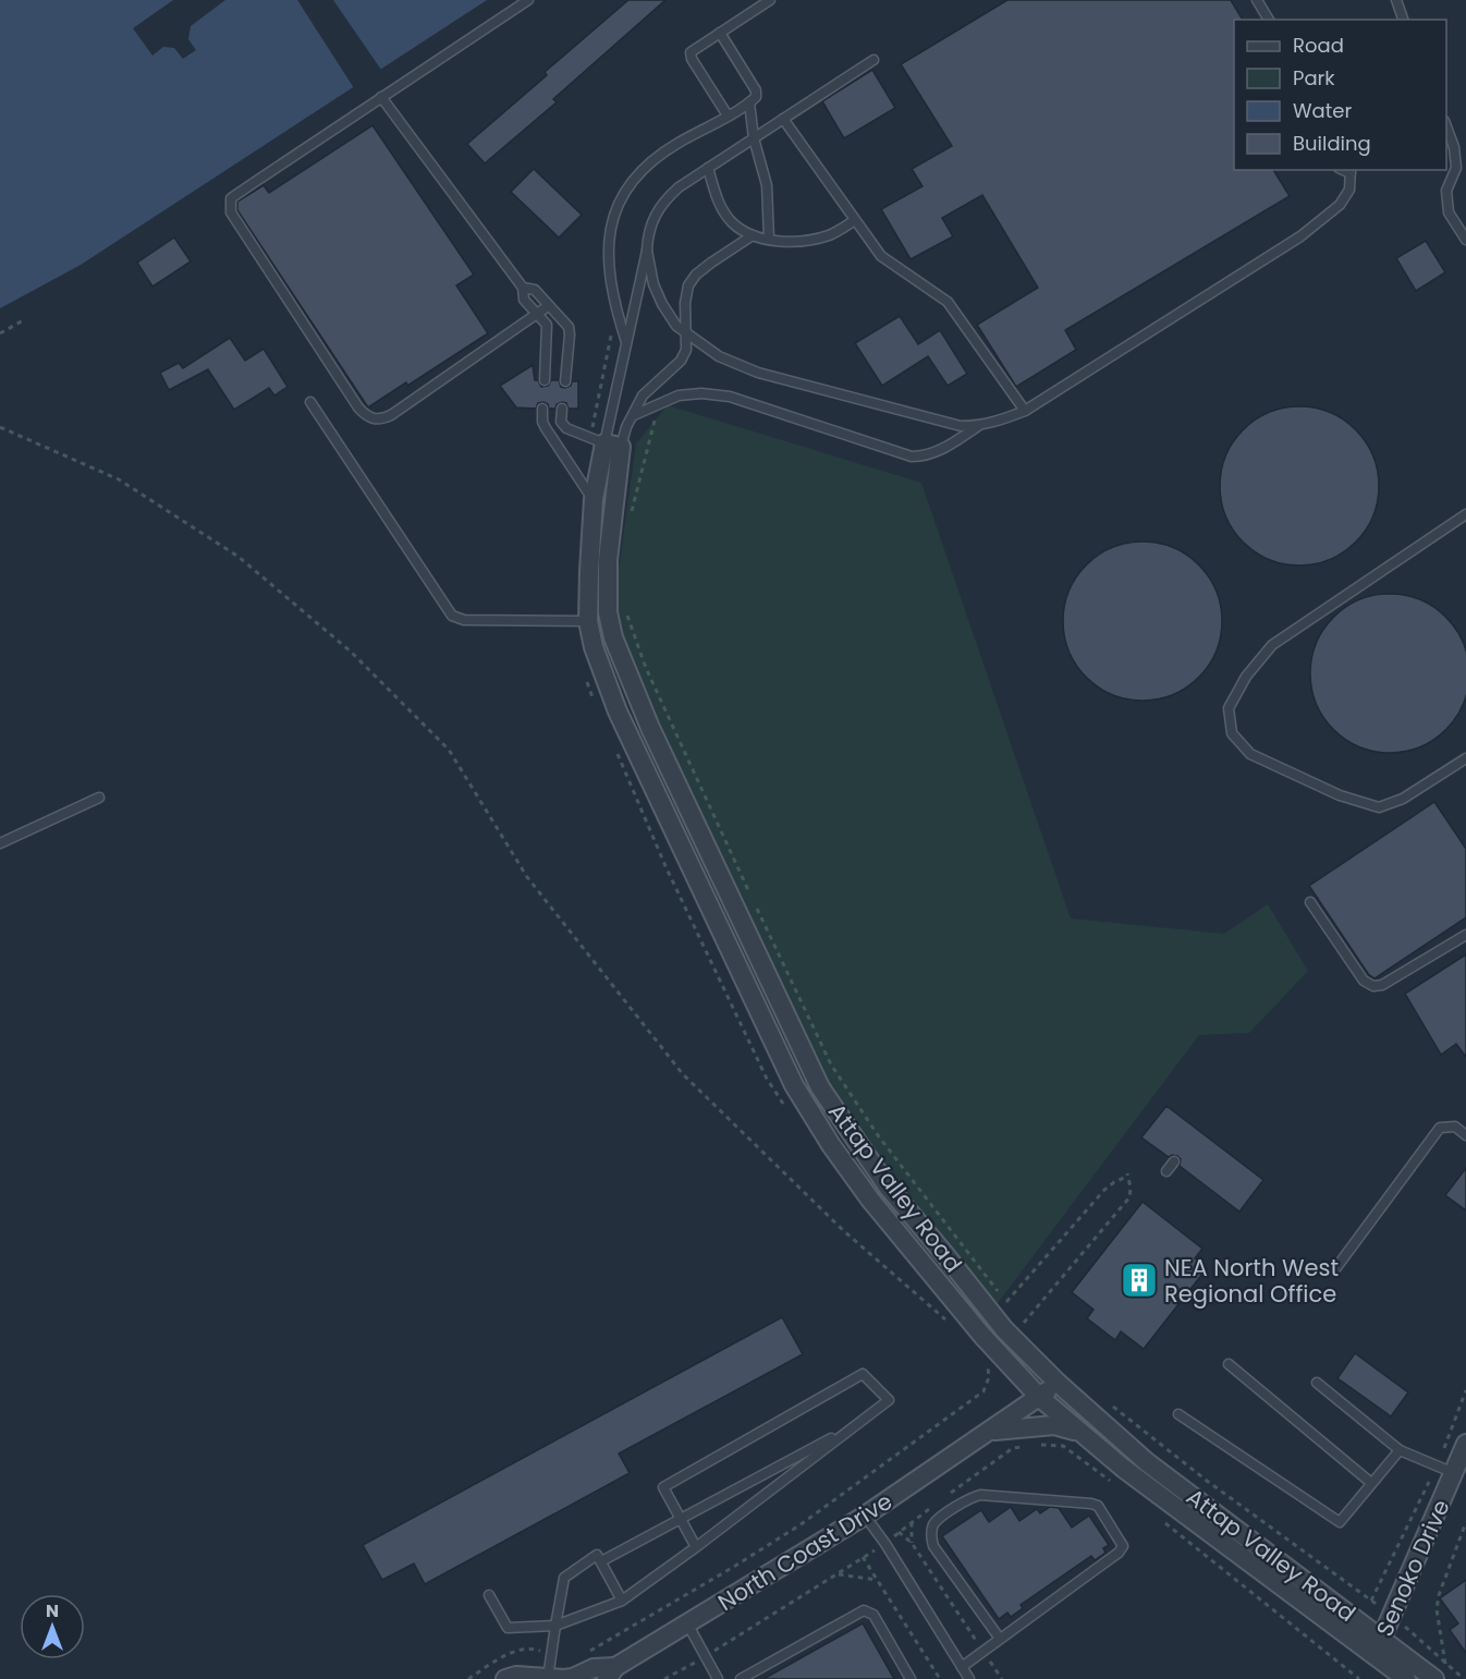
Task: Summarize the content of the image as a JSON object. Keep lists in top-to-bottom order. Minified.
{"streets":{"street":["Attap Valley Road","North Coast Drive","Senoko Drive"]},"crossings":[["Attap Valley Road","North Coast Drive"],["Attap Valley Road","Senoko Drive"]],"places":{"building":["NEA North West Regional Office"]},"legend":["Road","Park","Water","Building"],"north":"top"}
